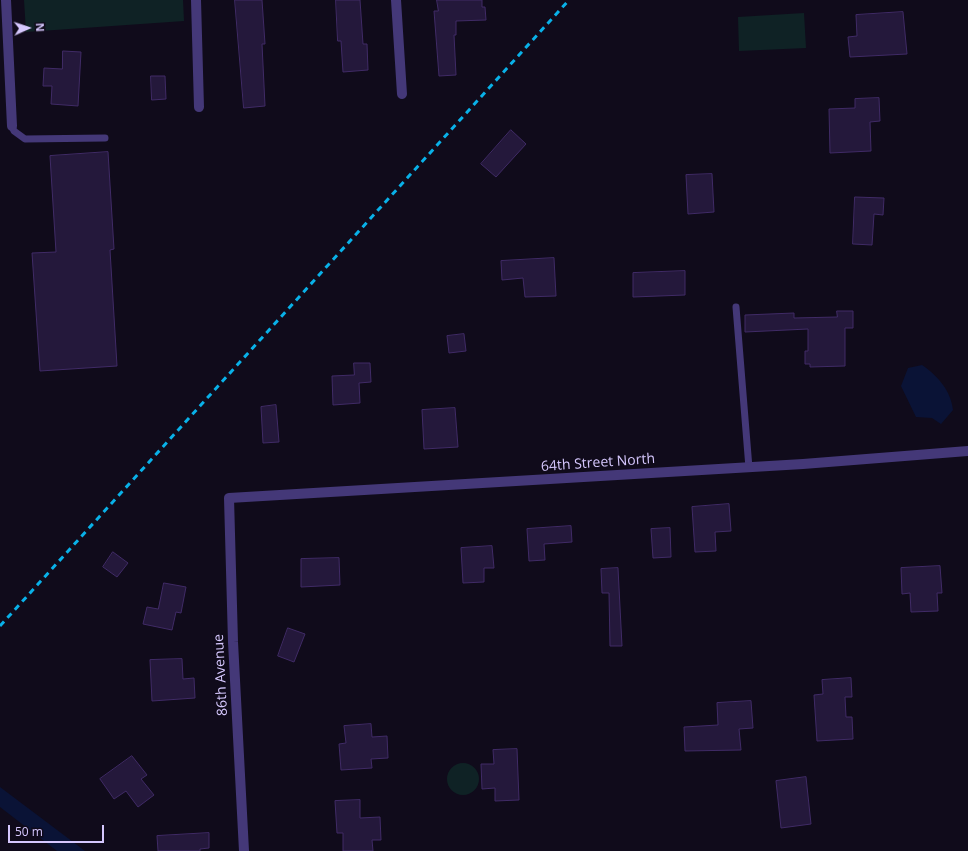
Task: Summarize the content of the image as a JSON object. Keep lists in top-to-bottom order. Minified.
{"streets":{"street":["64th Street North","86th Avenue"]},"crossings":[["64th Street North","86th Avenue"]],"scale_bar":"50 m","north":"right"}
